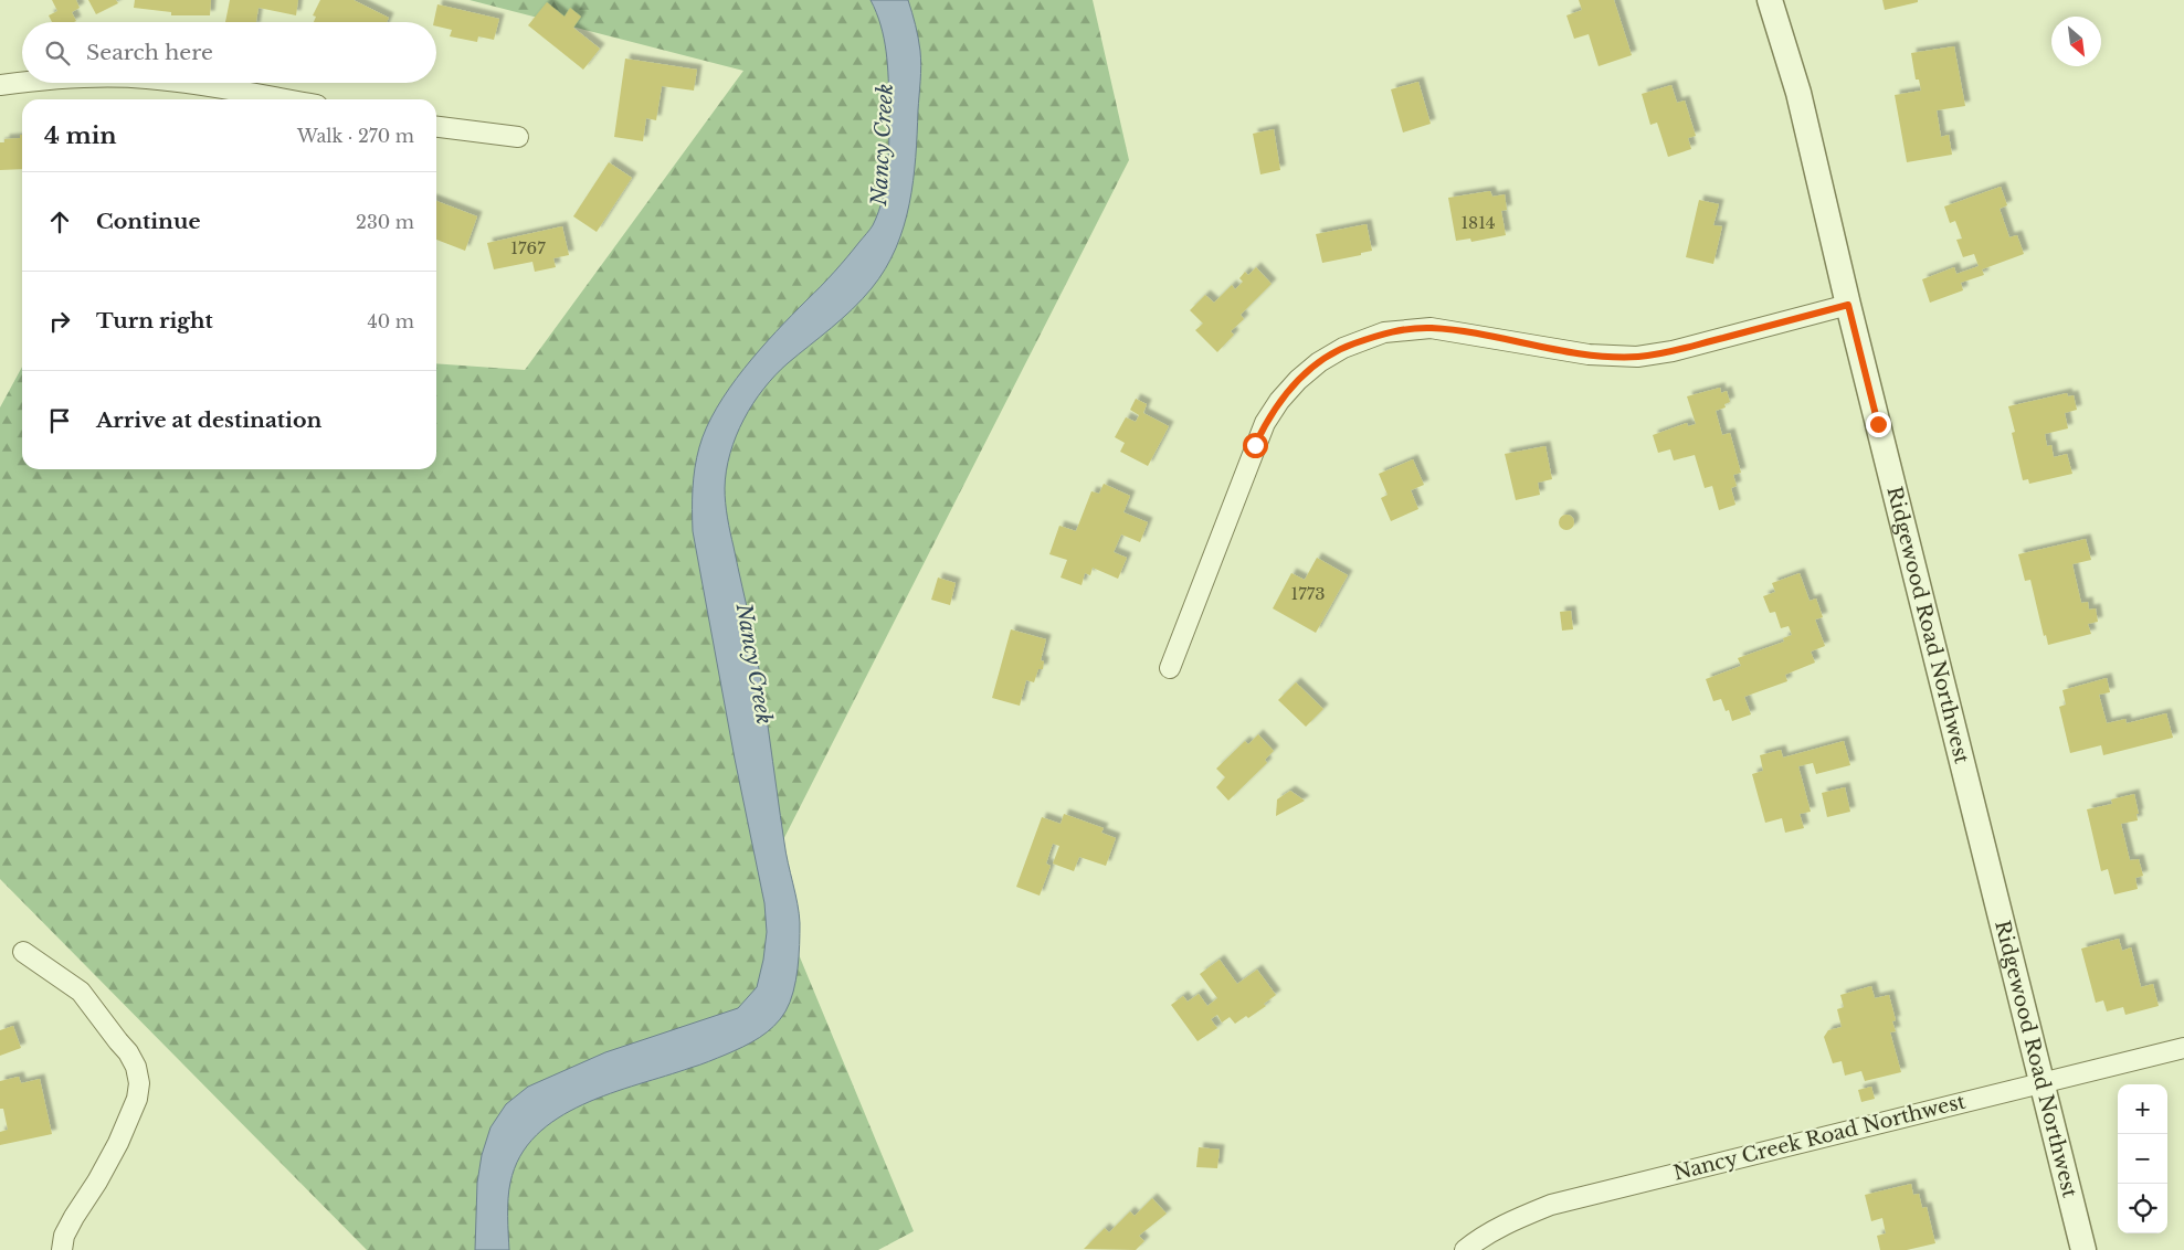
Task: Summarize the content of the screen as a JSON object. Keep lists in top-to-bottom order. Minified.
{"streets":{"street":["Ridgewood Road Northwest","Nancy Creek Road Northwest"]},"crossings":[["Ridgewood Road Northwest","Nancy Creek Road Northwest"]],"water":["Nancy Creek"],"house_numbers":["1814","1767","1773"],"north":"bottom right","page":{"search":"Search here","heading":["4 min","Walk · 270 m"],"list":[["Continue","230 m"],["Turn right","40 m"],"Arrive at destination"],"map_buttons":["+","−"]}}
